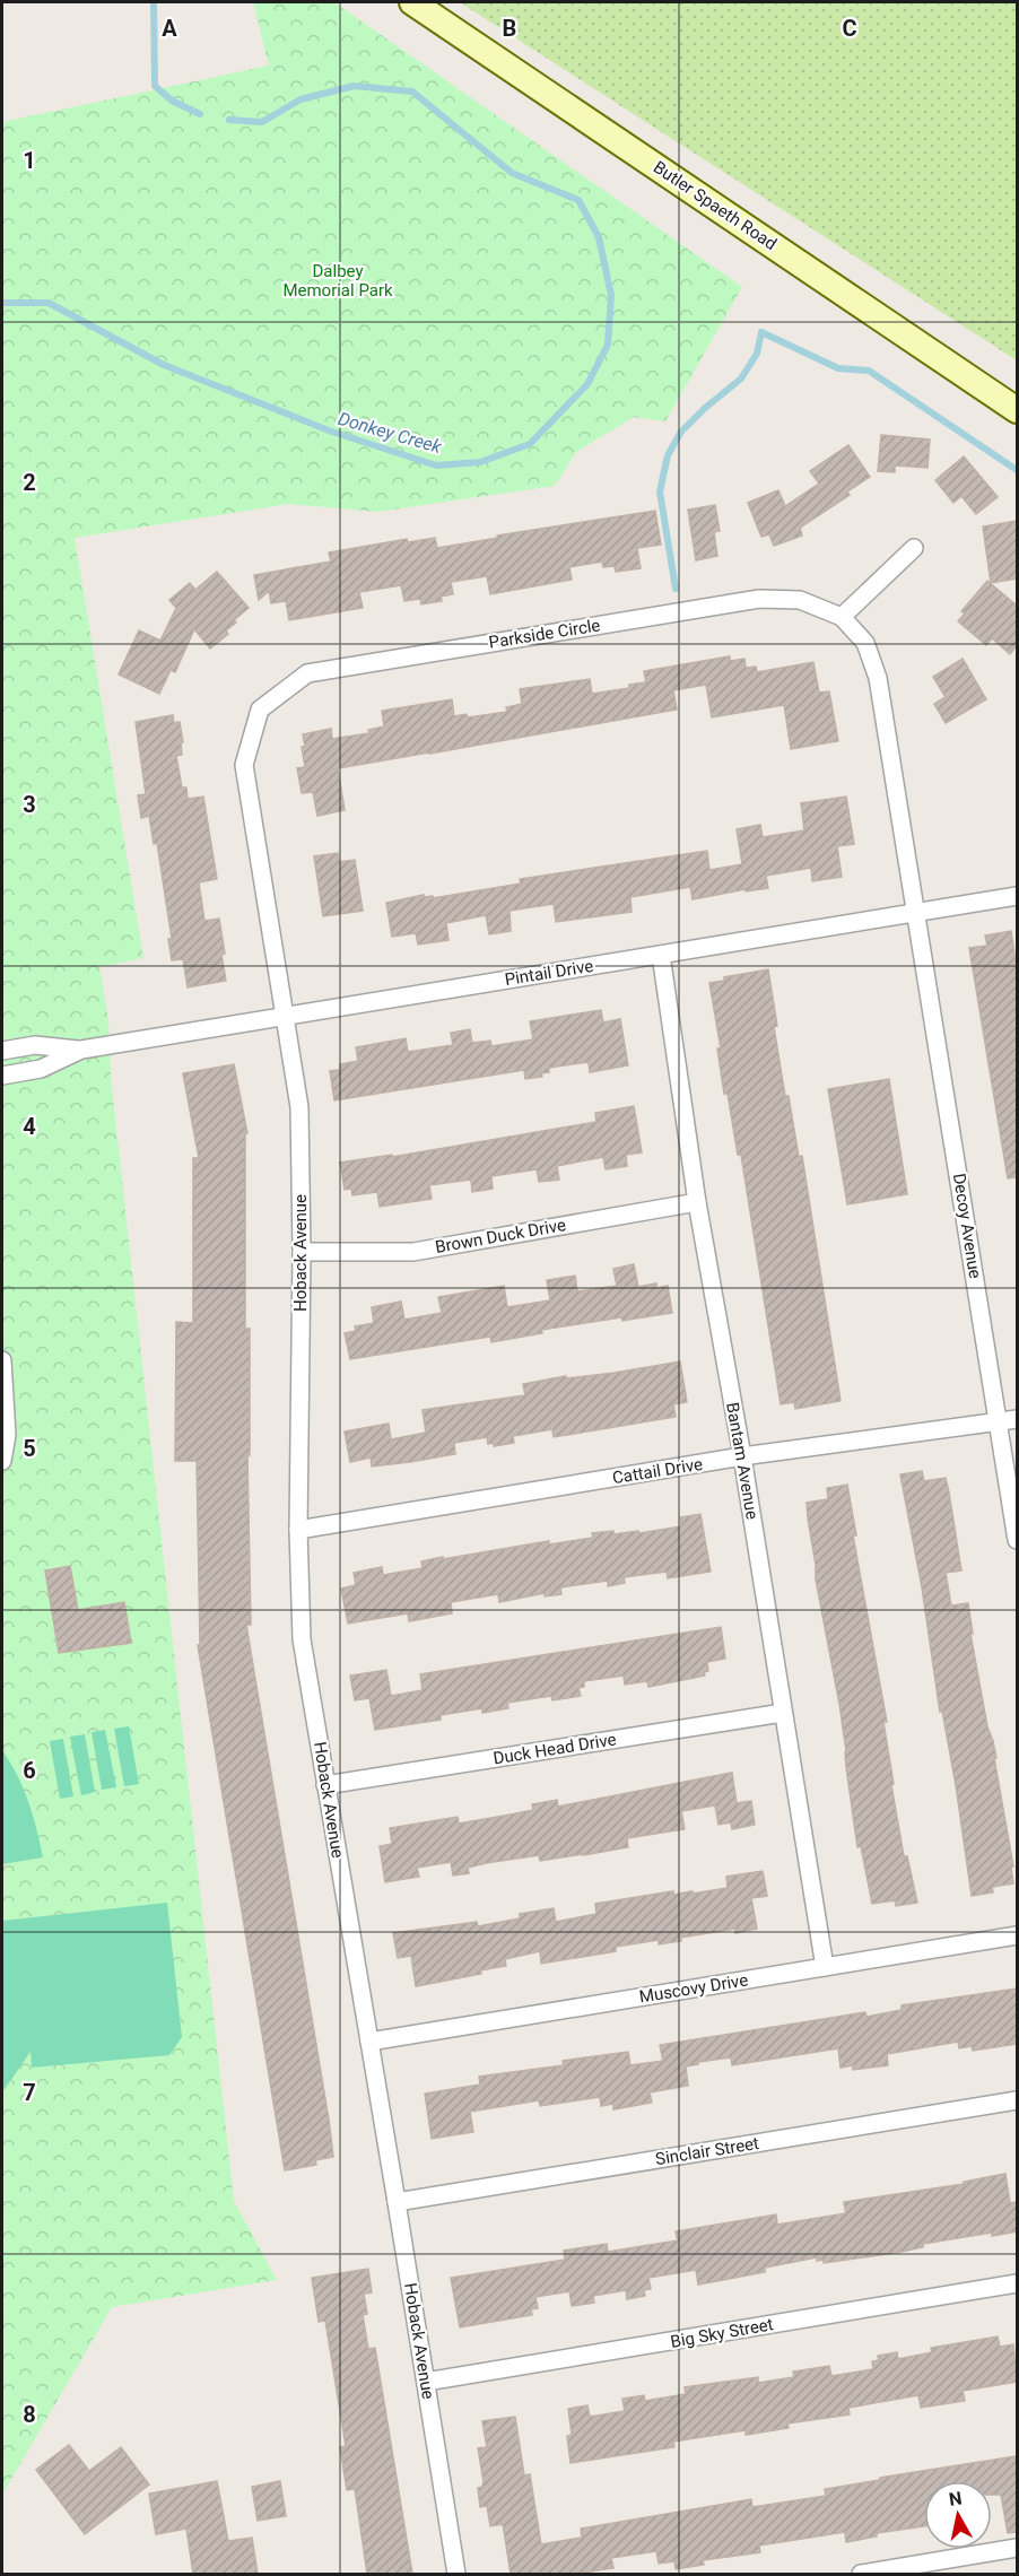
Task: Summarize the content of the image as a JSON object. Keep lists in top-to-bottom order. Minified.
{"streets":{"main road":["Butler Spaeth Road"],"street":["Parkside Circle","Pintail Drive","Decoy Avenue","Brown Duck Drive","Hoback Avenue","Bantam Avenue","Cattail Drive","Duck Head Drive","Muscovy Drive","Sinclair Street","Big Sky Street"]},"crossings":[["Parkside Circle","Pintail Drive"],["Parkside Circle","Decoy Avenue"],["Parkside Circle","Hoback Avenue"],["Pintail Drive","Decoy Avenue"],["Pintail Drive","Hoback Avenue"],["Pintail Drive","Bantam Avenue"],["Decoy Avenue","Cattail Drive"],["Brown Duck Drive","Hoback Avenue"],["Brown Duck Drive","Bantam Avenue"],["Hoback Avenue","Cattail Drive"],["Hoback Avenue","Duck Head Drive"],["Hoback Avenue","Muscovy Drive"],["Hoback Avenue","Sinclair Street"],["Hoback Avenue","Big Sky Street"],["Bantam Avenue","Cattail Drive"],["Bantam Avenue","Duck Head Drive"],["Bantam Avenue","Muscovy Drive"]],"water":["Donkey Creek"],"parks":["Dalbey Memorial Park"],"north":"top","grid":{"columns":["A","B","C"],"rows":["1","2","3","4","5","6","7","8"]}}
